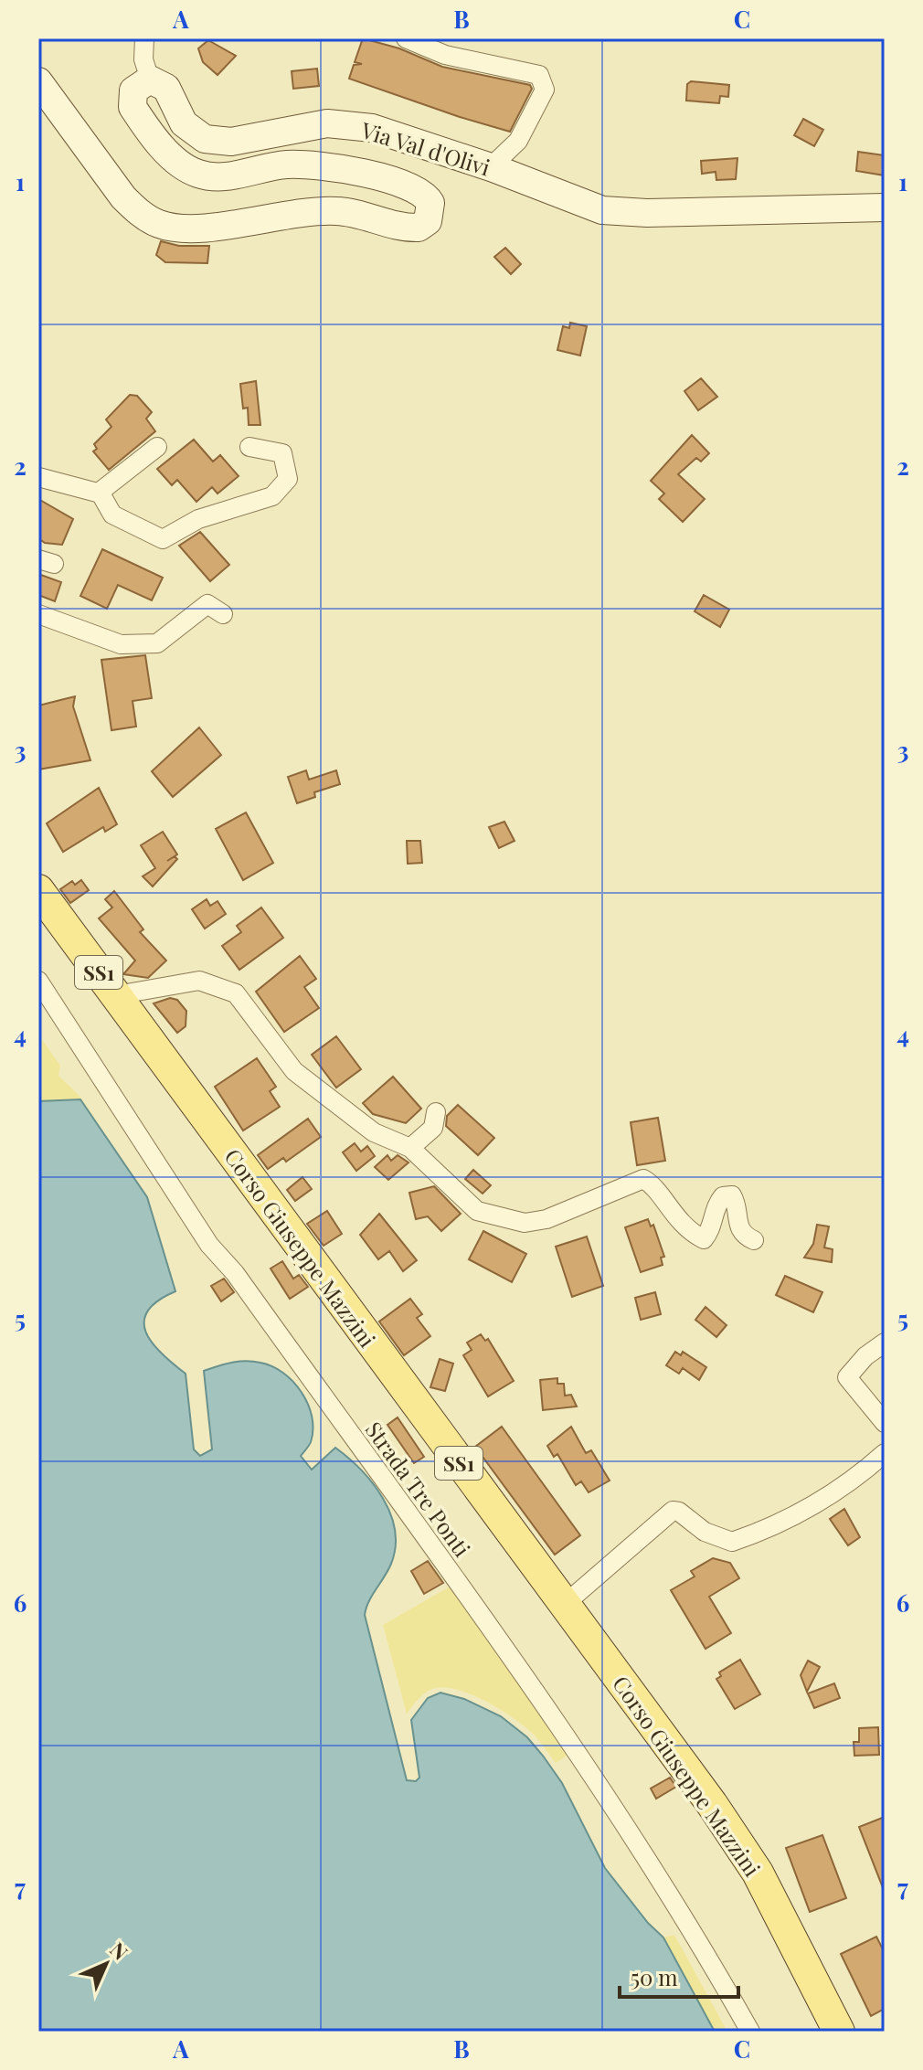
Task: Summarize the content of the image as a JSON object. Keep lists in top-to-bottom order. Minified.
{"streets":{"main road":["SS1","Corso Giuseppe Mazzini"],"street":["Via Val d'Olivi","Strada Tre Ponti"]},"scale_bar":"50 m","north":"top right","grid":{"columns":["A","B","C"],"rows":["1","2","3","4","5","6","7"]}}
